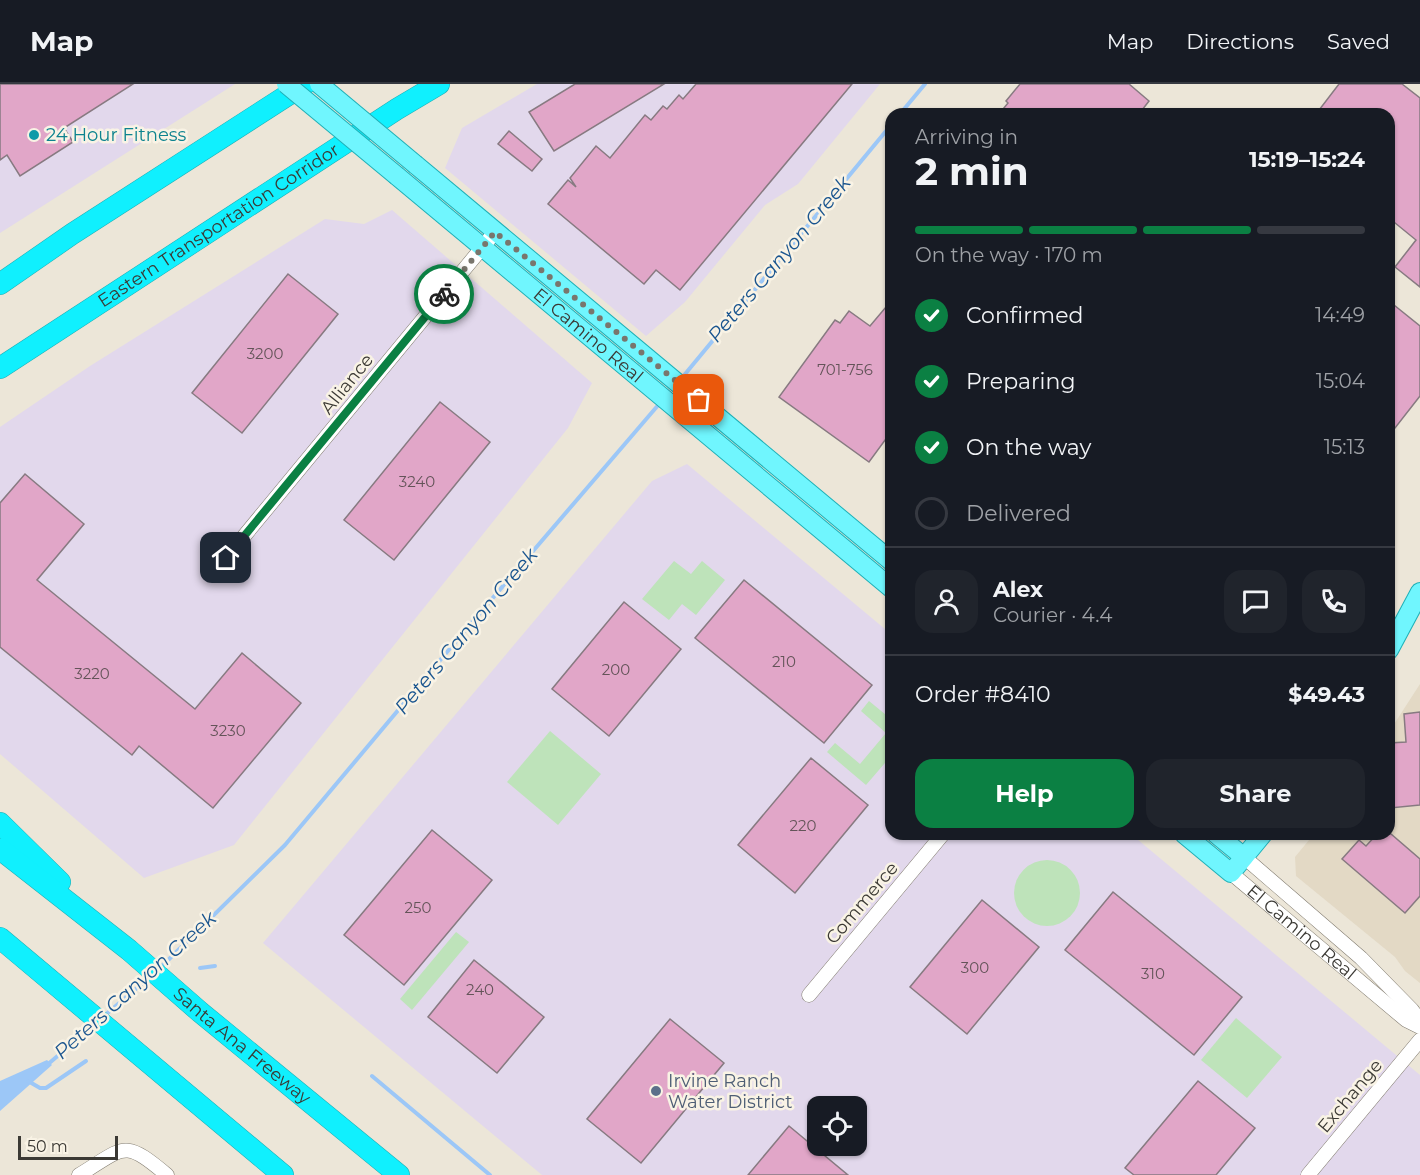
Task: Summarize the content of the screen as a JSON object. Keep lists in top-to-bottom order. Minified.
{"streets":{"highway":["Eastern Transportation Corridor","Santa Ana Freeway"],"main road":["El Camino Real"],"street":["Alliance","Commerce","Exchange"]},"crossings":[["El Camino Real","Alliance"]],"water":["Peters Canyon Creek"],"places":["24 Hour Fitness","Irvine Ranch Water District"],"house_numbers":["3200","701-756","3240","210","200","3220","3230","220","250","300","310","240"],"scale_bar":"50 m","page":{"header":"Map","nav":["Map","Directions","Saved"],"heading":["2 min","Arriving in","15:19–15:24"],"panel":["Alex","Courier · 4.4","Order #8410","$49.43"],"bar":"On the way · 170 m","list":[["Confirmed","14:49"],["Preparing","15:04"],["On the way","15:13"],"Delivered"],"buttons":["Help","Share"],"scale":"50 m"}}
